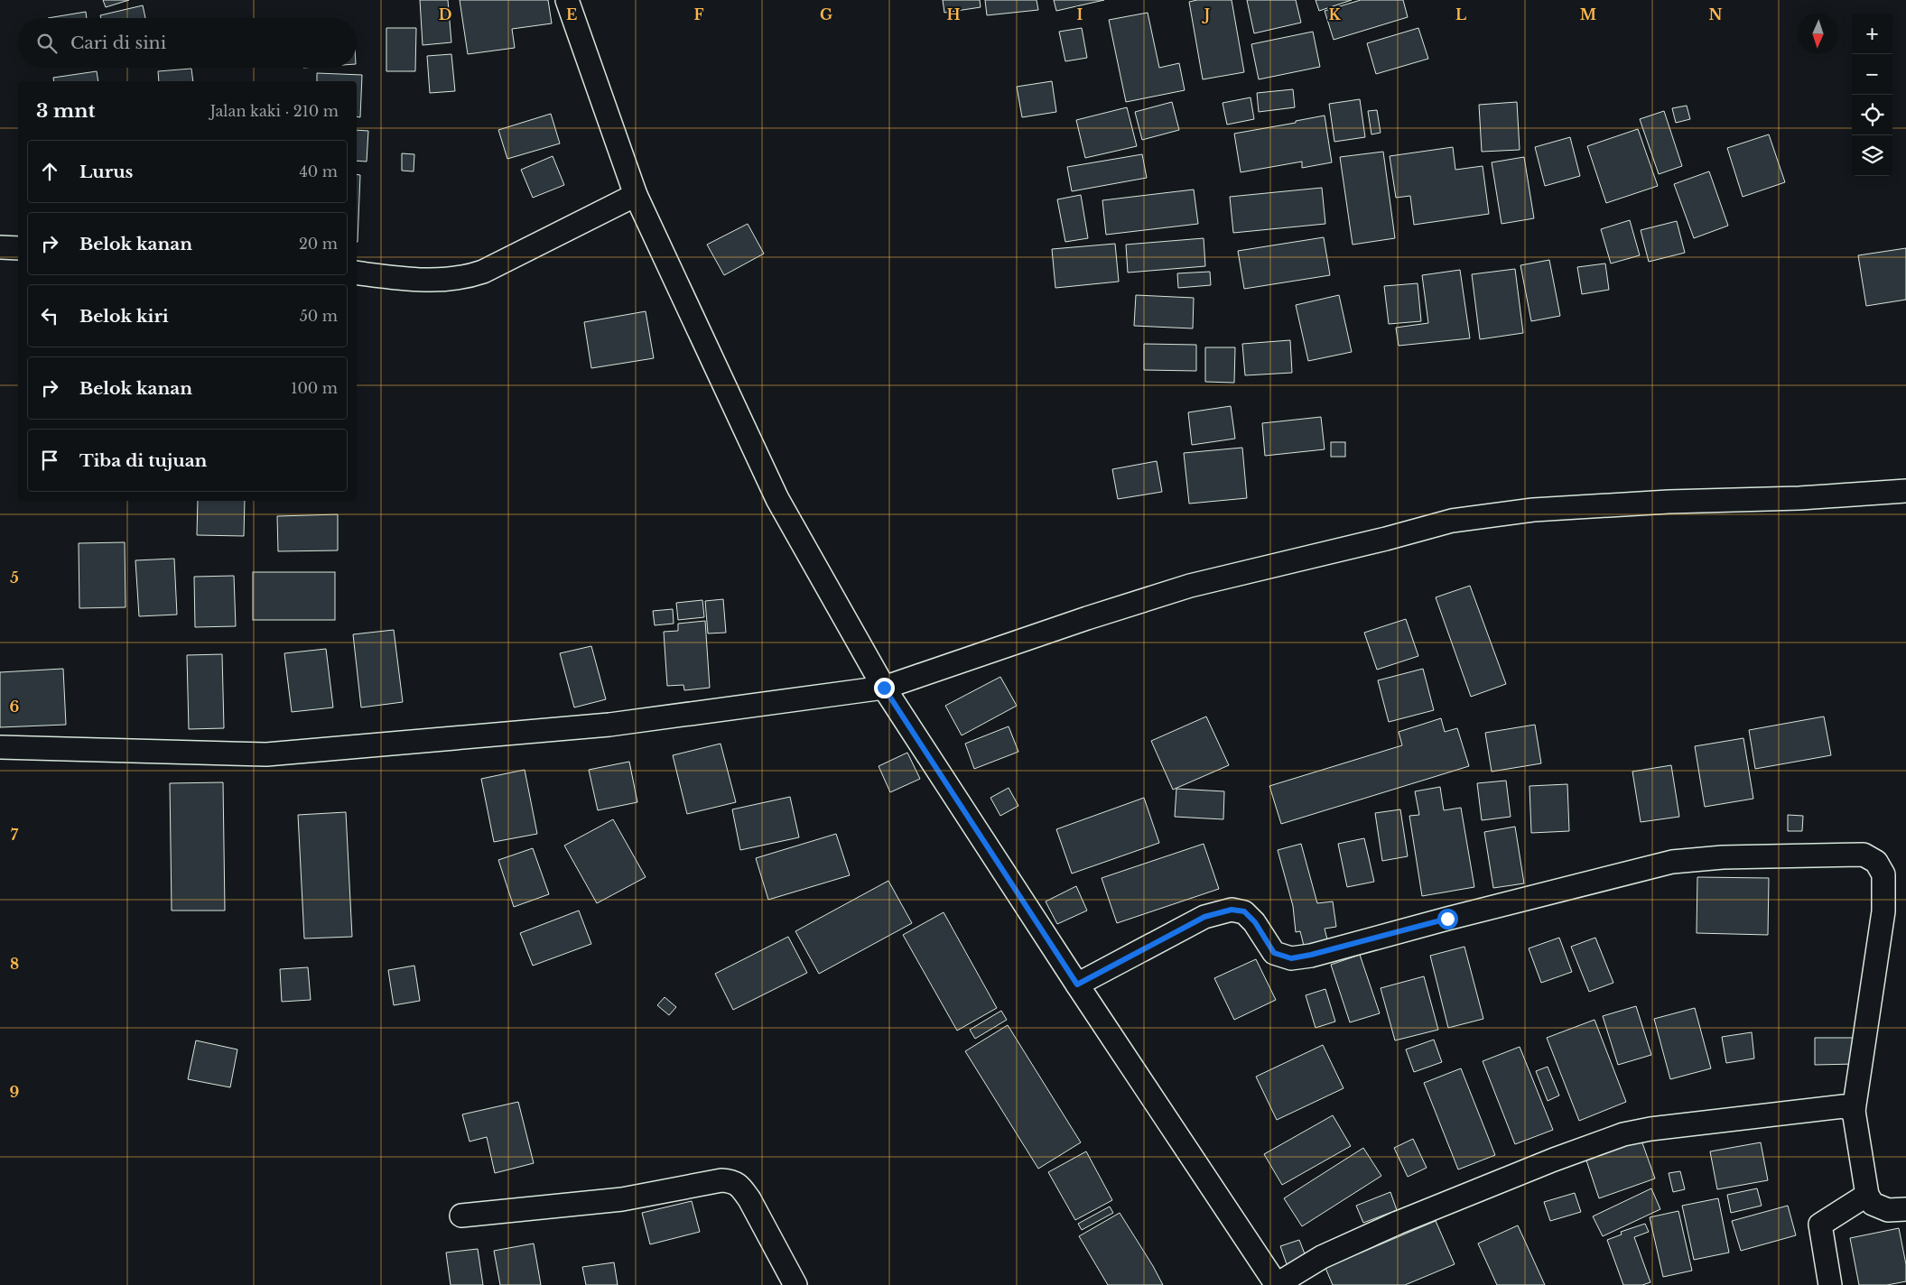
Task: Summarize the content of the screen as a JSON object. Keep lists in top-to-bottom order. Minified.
{"north":"bottom","page":{"map_buttons":["+","−"],"search":"Cari di sini","heading":["3 mnt","Jalan kaki · 210 m"],"list":[["Lurus","40 m"],["Belok kanan","20 m"],["Belok kiri","50 m"],["Belok kanan","100 m"],"Tiba di tujuan"]},"grid":{"columns":["D","E","F","G","H","I","J","K","L","M","N"],"rows":["5","6","7","8","9"]}}
